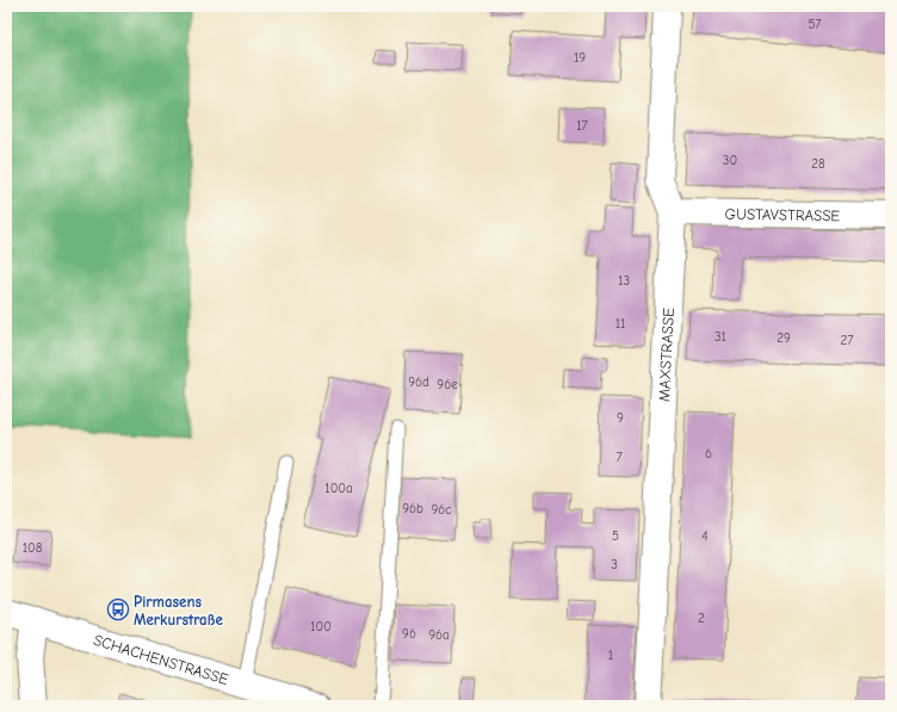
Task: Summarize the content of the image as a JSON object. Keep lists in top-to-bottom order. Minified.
{"streets":{"street":["GUSTAVSTRASSE","MAXSTRASSE","SCHACHENSTRASSE"]},"crossings":[["GUSTAVSTRASSE","MAXSTRASSE"]],"places":{"bus stop":["Pirmasens Merkurstraße"]},"house_numbers":["57","19","17","30","28","13","11","31","29","27","96d","96e","9","6","7","100a","96b","96c","5","4","108","3","2","100","96","96a","1"]}
